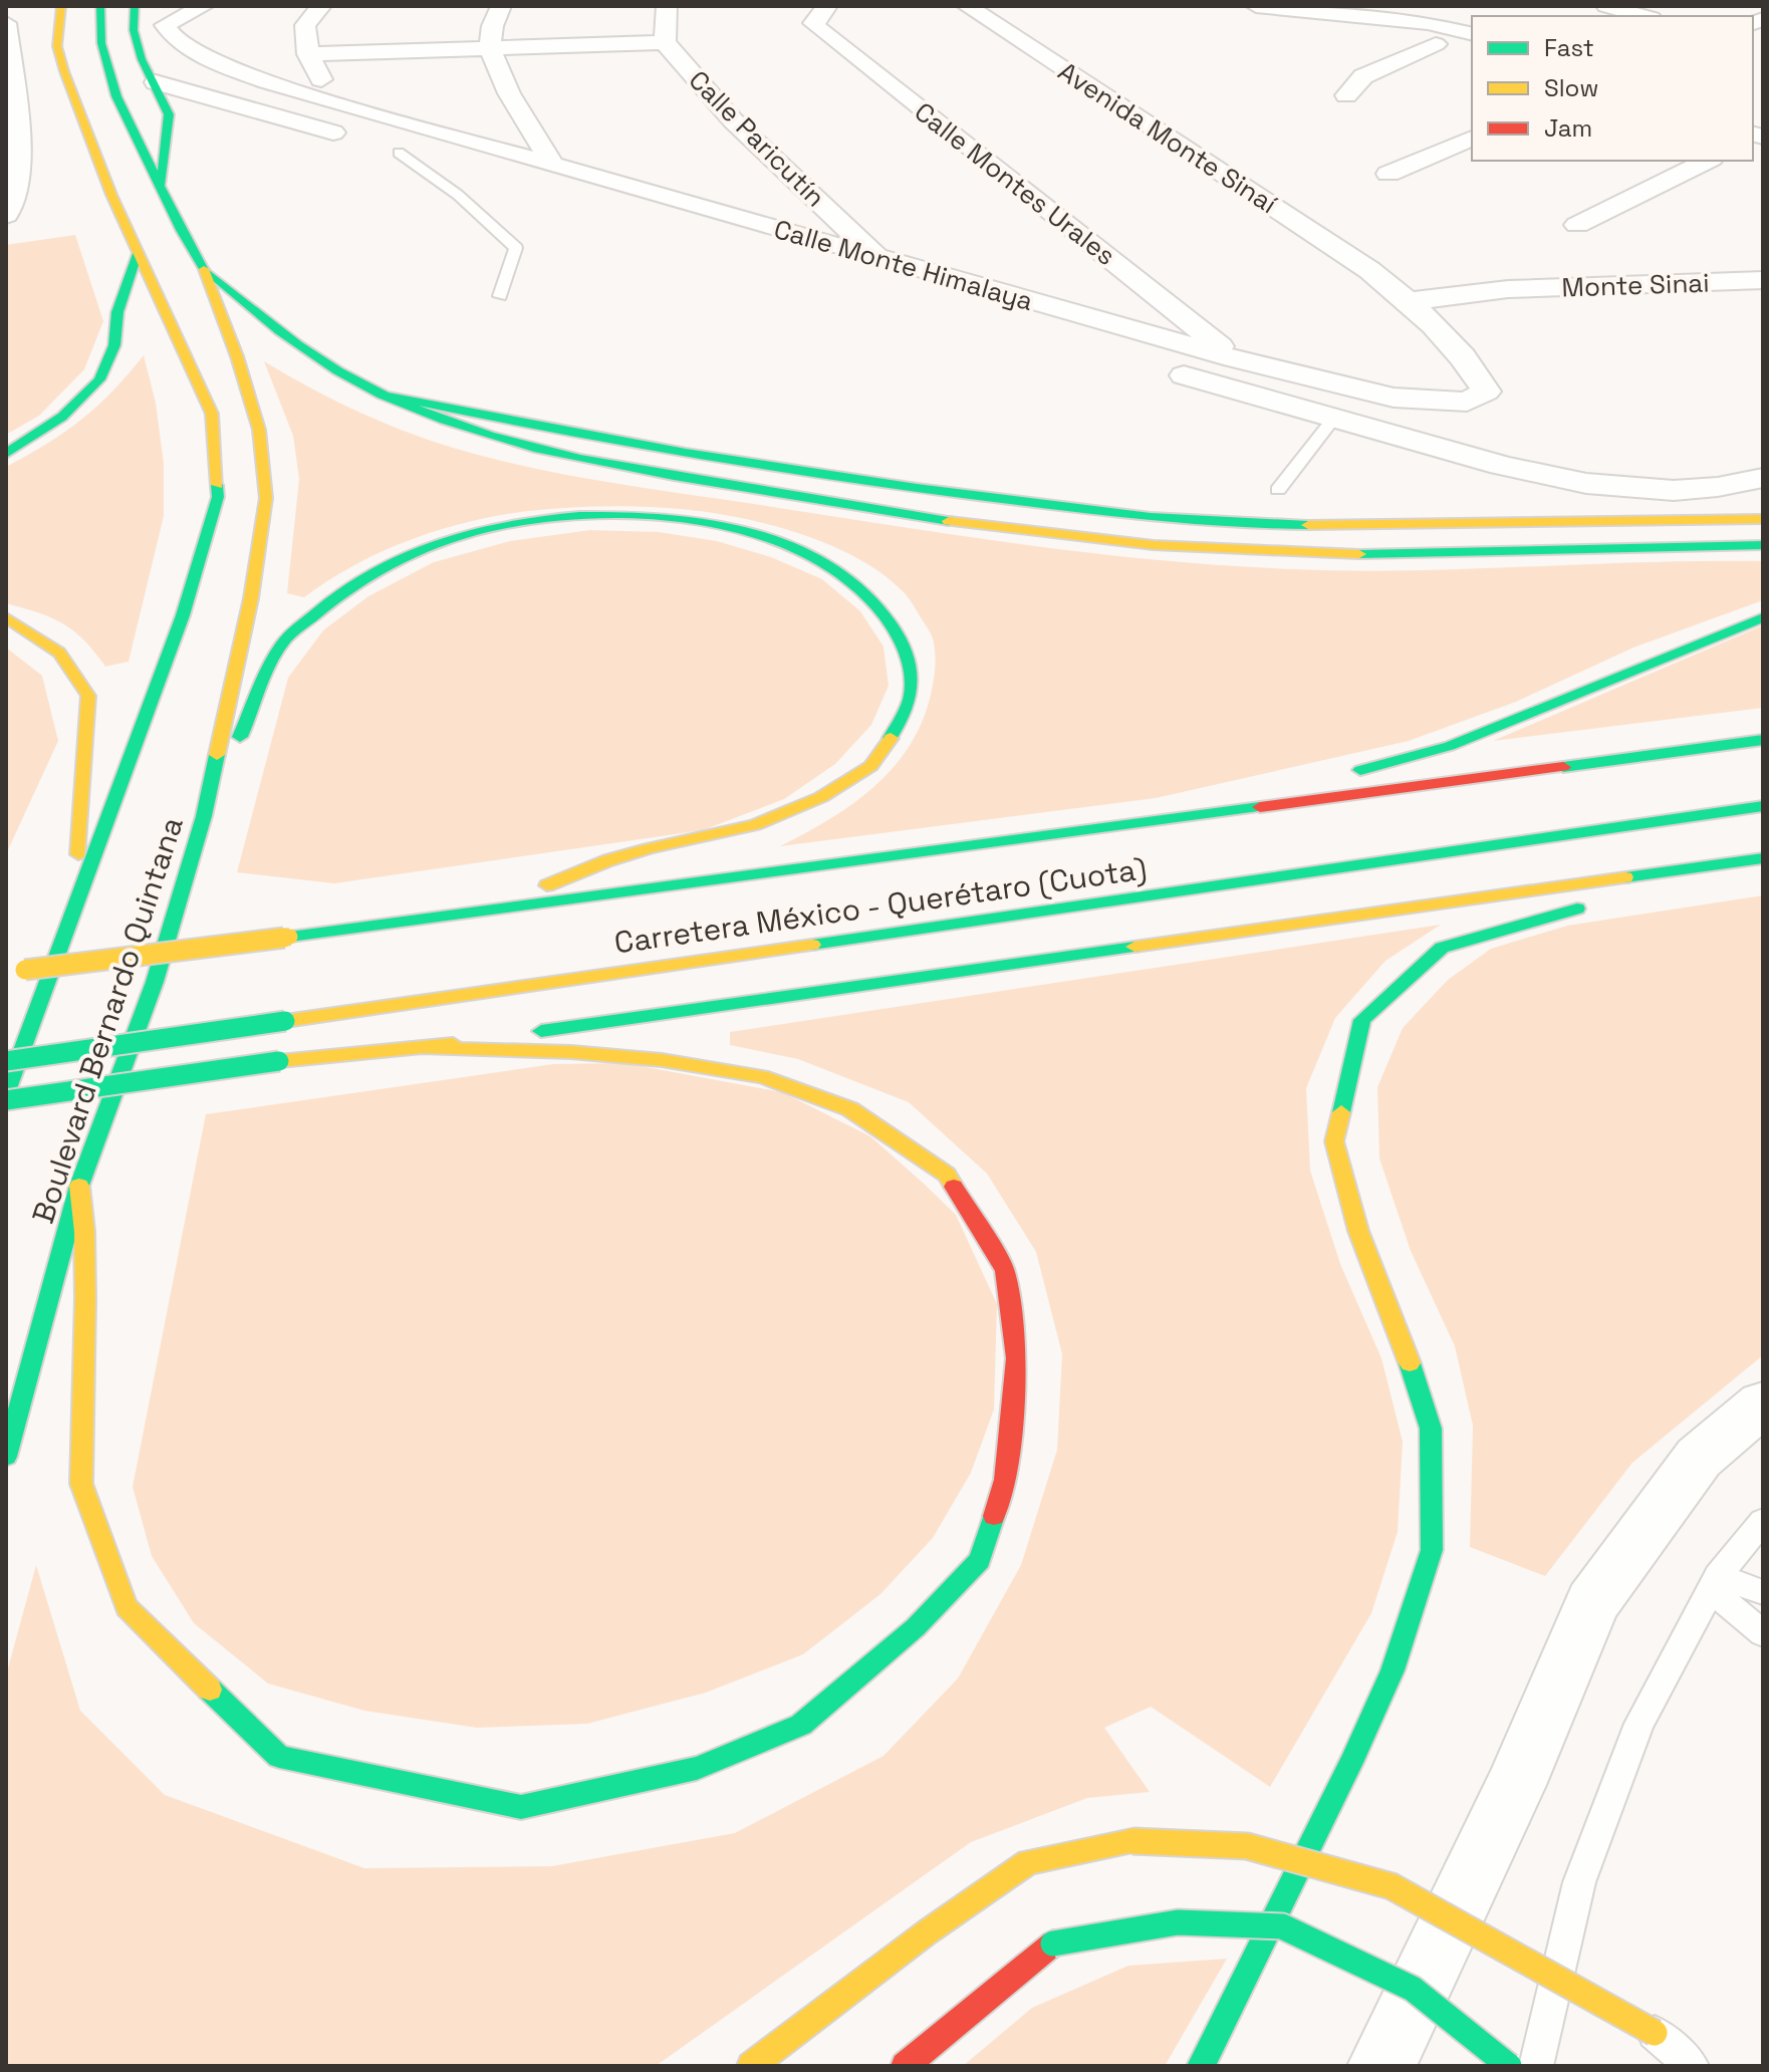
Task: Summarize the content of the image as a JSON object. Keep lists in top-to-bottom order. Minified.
{"streets":{"main road":["Carretera México - Querétaro (Cuota)","Boulevard Bernardo Quintana"],"street":["Avenida Monte Sinaí","Calle Paricutín","Calle Montes Urales","Calle Monte Himalaya","Monte Sinai"]},"crossings":[["Avenida Monte Sinaí","Calle Monte Himalaya"],["Avenida Monte Sinaí","Monte Sinai"],["Calle Paricutín","Calle Monte Himalaya"],["Calle Montes Urales","Calle Monte Himalaya"],["Calle Monte Himalaya","Monte Sinai"]],"legend":["Fast","Slow","Jam"]}
